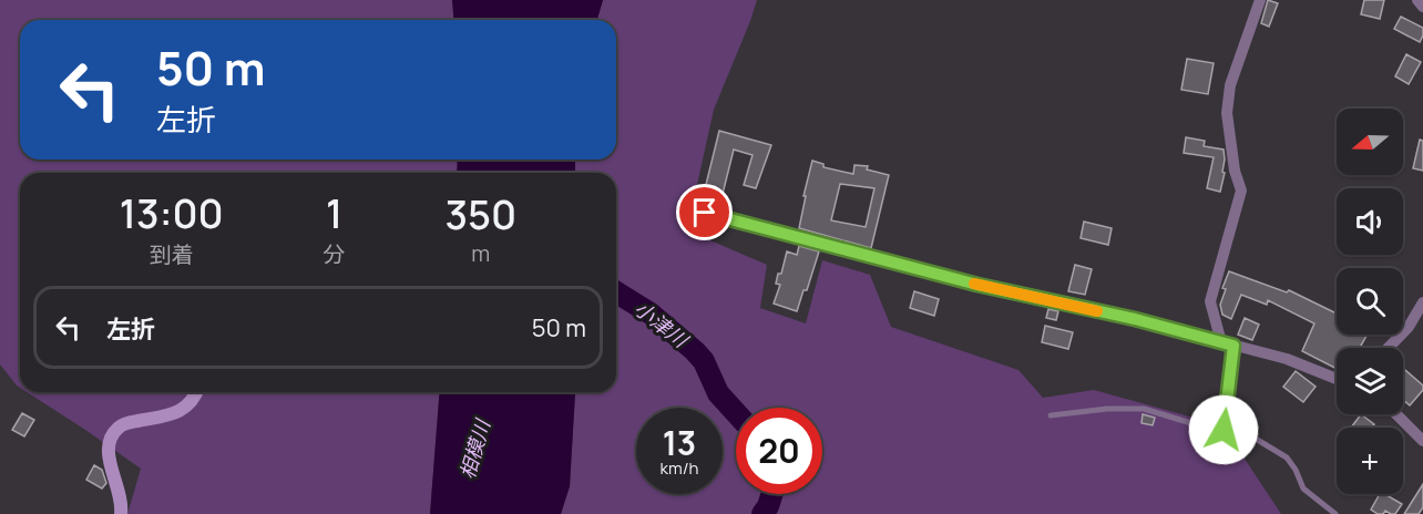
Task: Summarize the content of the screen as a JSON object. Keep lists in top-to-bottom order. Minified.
{"water":["小津川","相模川"],"north":"left","page":{"turn":["50 m","左折"],"map_buttons":"+","eta":["13:00","到着","1","分","350","m"],"list":[{"name":"左折","value":"50 m"}],"speed":"13 km/h","limit":"20"}}
